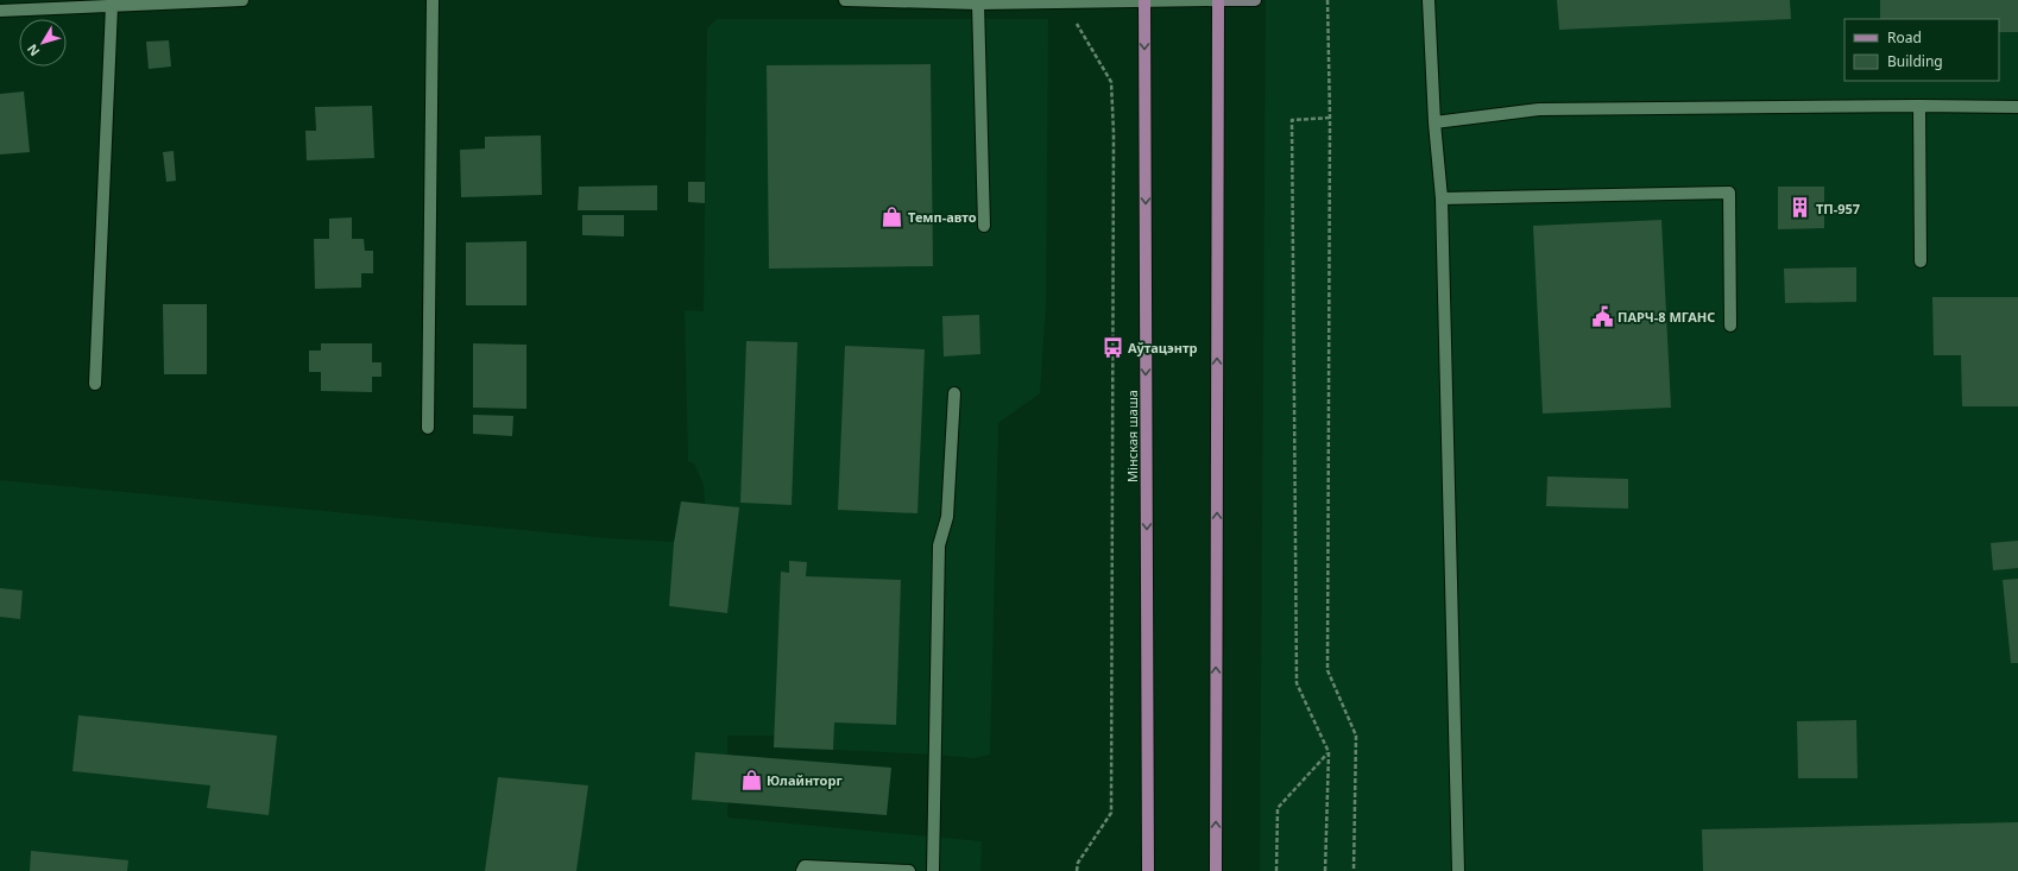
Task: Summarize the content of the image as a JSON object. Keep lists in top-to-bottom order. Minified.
{"streets":{"main road":["Мінская шаша"]},"places":{"building":["ТП-957"],"shop":["Темп-авто","Юлайнторг"],"public building":["ПАРЧ-8 МГАНС"],"bus stop":["Аўтацэнтр"]},"legend":["Road","Building"],"north":"bottom left"}
